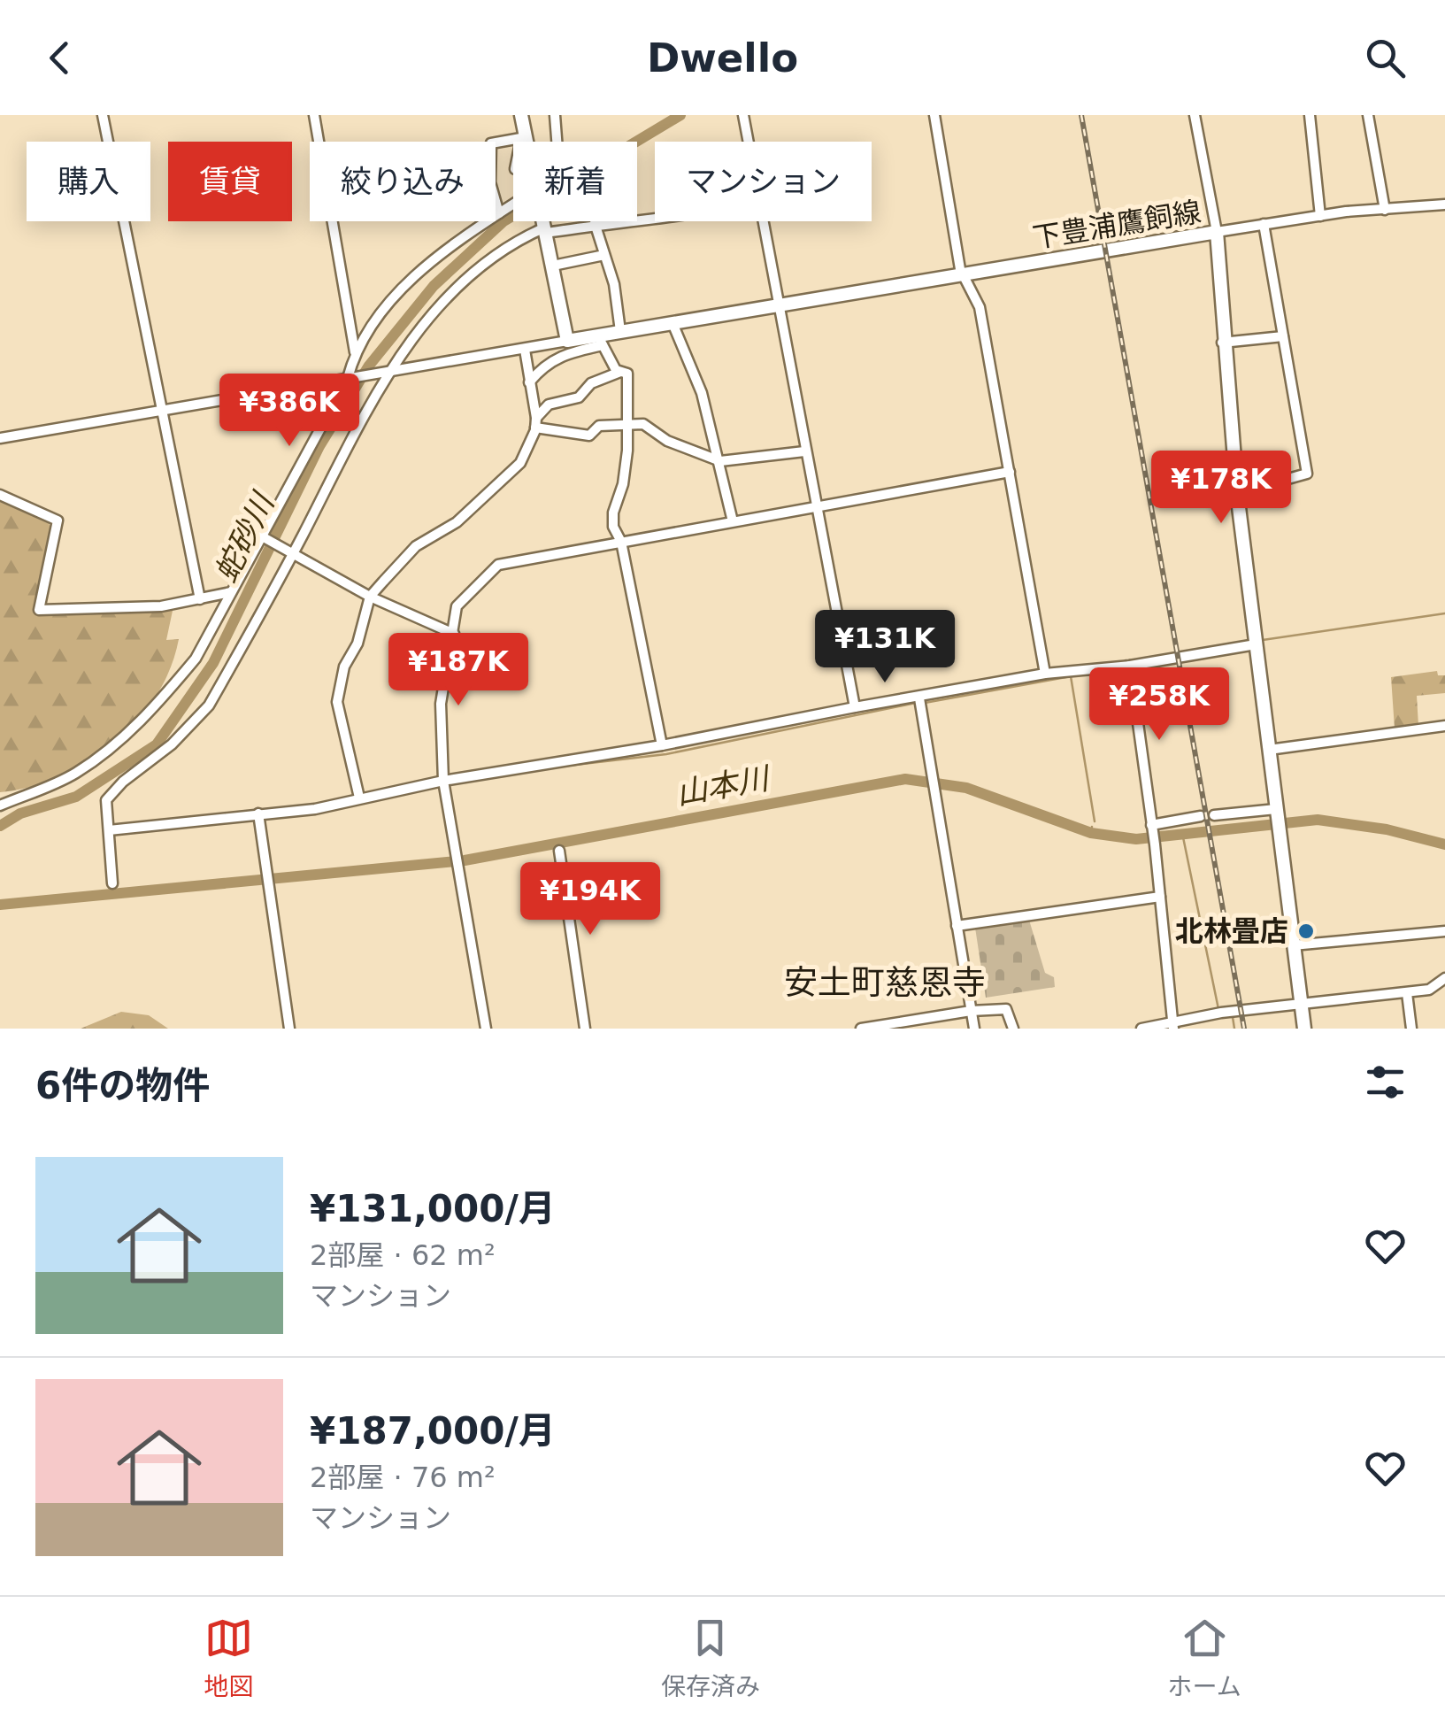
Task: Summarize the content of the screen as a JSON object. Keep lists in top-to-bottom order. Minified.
{"streets":{"main road":["下豊浦鷹飼線"]},"districts":["安土町慈恩寺"],"water":["蛇砂川","山本川"],"places":["北林畳店"],"page":{"header":"Dwello","chip":["購入","賃貸","絞り込み","新着","マンション"],"price":["¥386K","¥178K","¥131K","¥187K","¥258K","¥194K"],"heading":"6件の物件","list":[{"name":"¥131,000/月","note":"2部屋 · 62 m² · マンション"},{"name":"¥187,000/月","note":"2部屋 · 76 m² · マンション"}],"tabs":["地図","保存済み","ホーム"]}}
